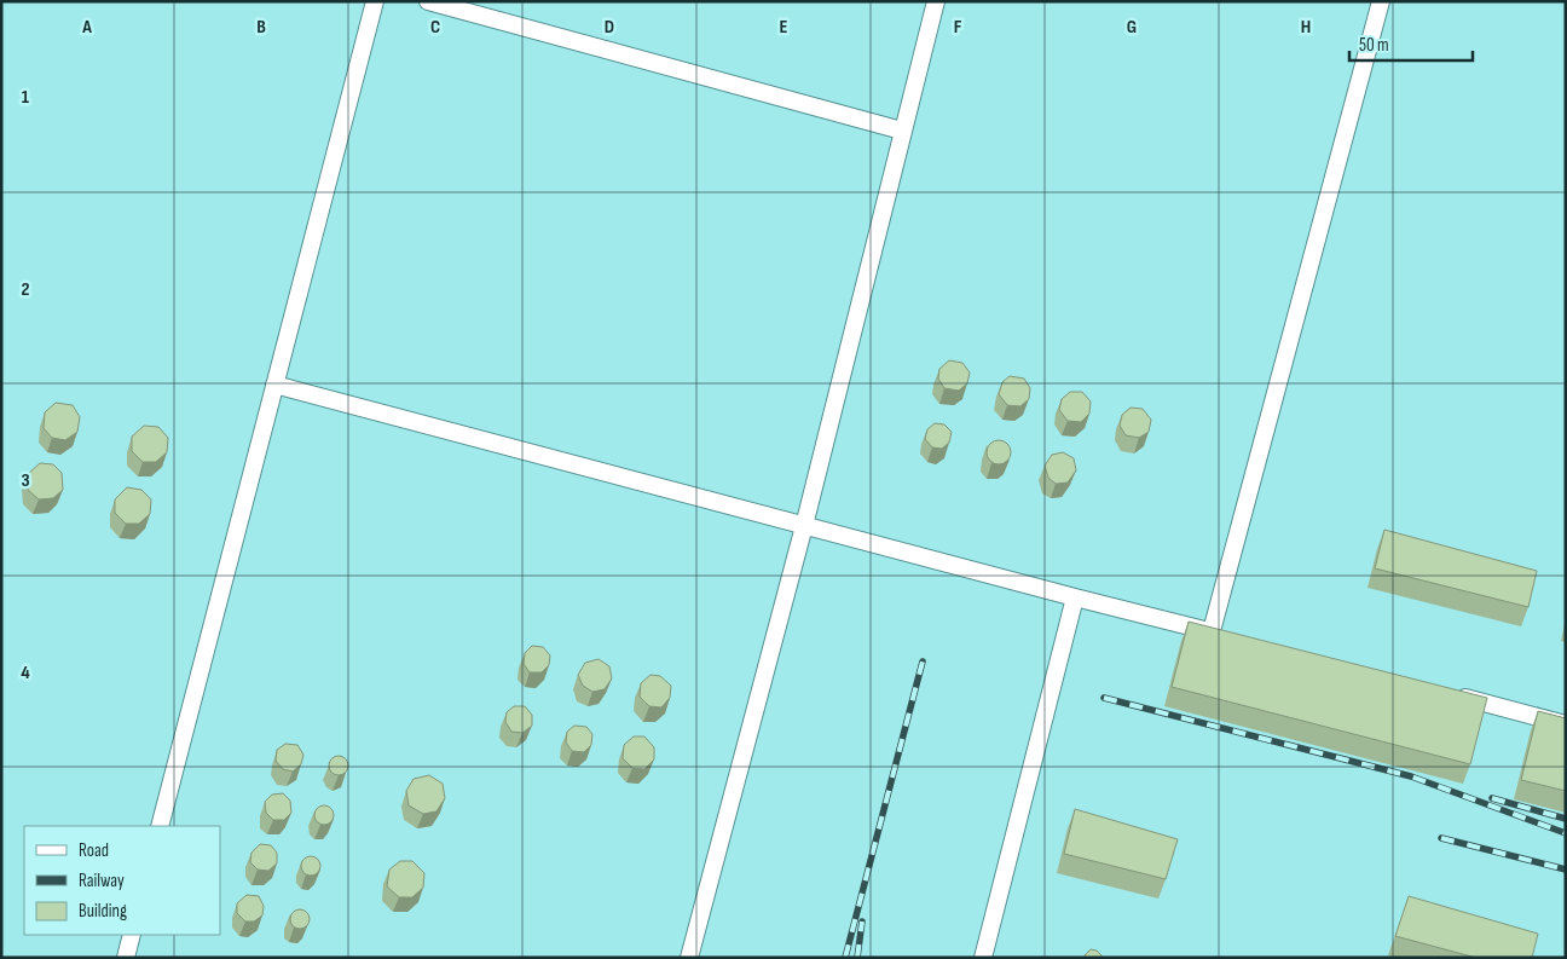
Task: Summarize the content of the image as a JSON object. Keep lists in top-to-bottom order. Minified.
{"legend":["Road","Railway","Building"],"scale_bar":"50 m","grid":{"columns":["A","B","C","D","E","F","G","H"],"rows":["1","2","3","4"]}}
